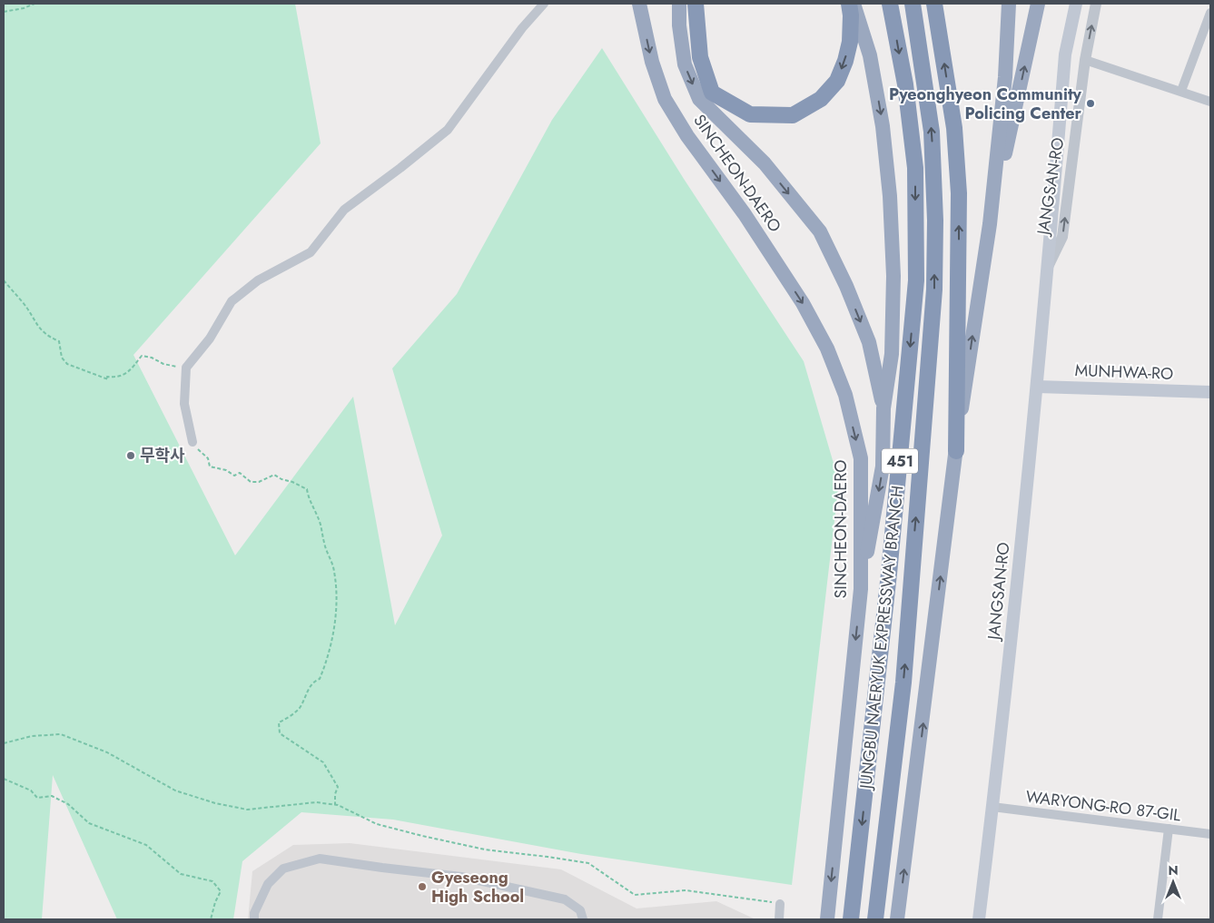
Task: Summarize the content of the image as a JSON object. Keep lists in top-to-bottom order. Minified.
{"streets":{"highway":["SINCHEON-DAERO","451","JUNGBU NAERYUK EXPRESSWAY BRANCH"],"main road":["JANGSAN-RO","MUNHWA-RO"],"street":["WARYONG-RO 87-GIL"]},"crossings":[["JANGSAN-RO","MUNHWA-RO"],["JANGSAN-RO","WARYONG-RO 87-GIL"]],"places":["Pyeonghyeon Community Policing Center","무학사","Gyeseong High School"],"north":"top"}
